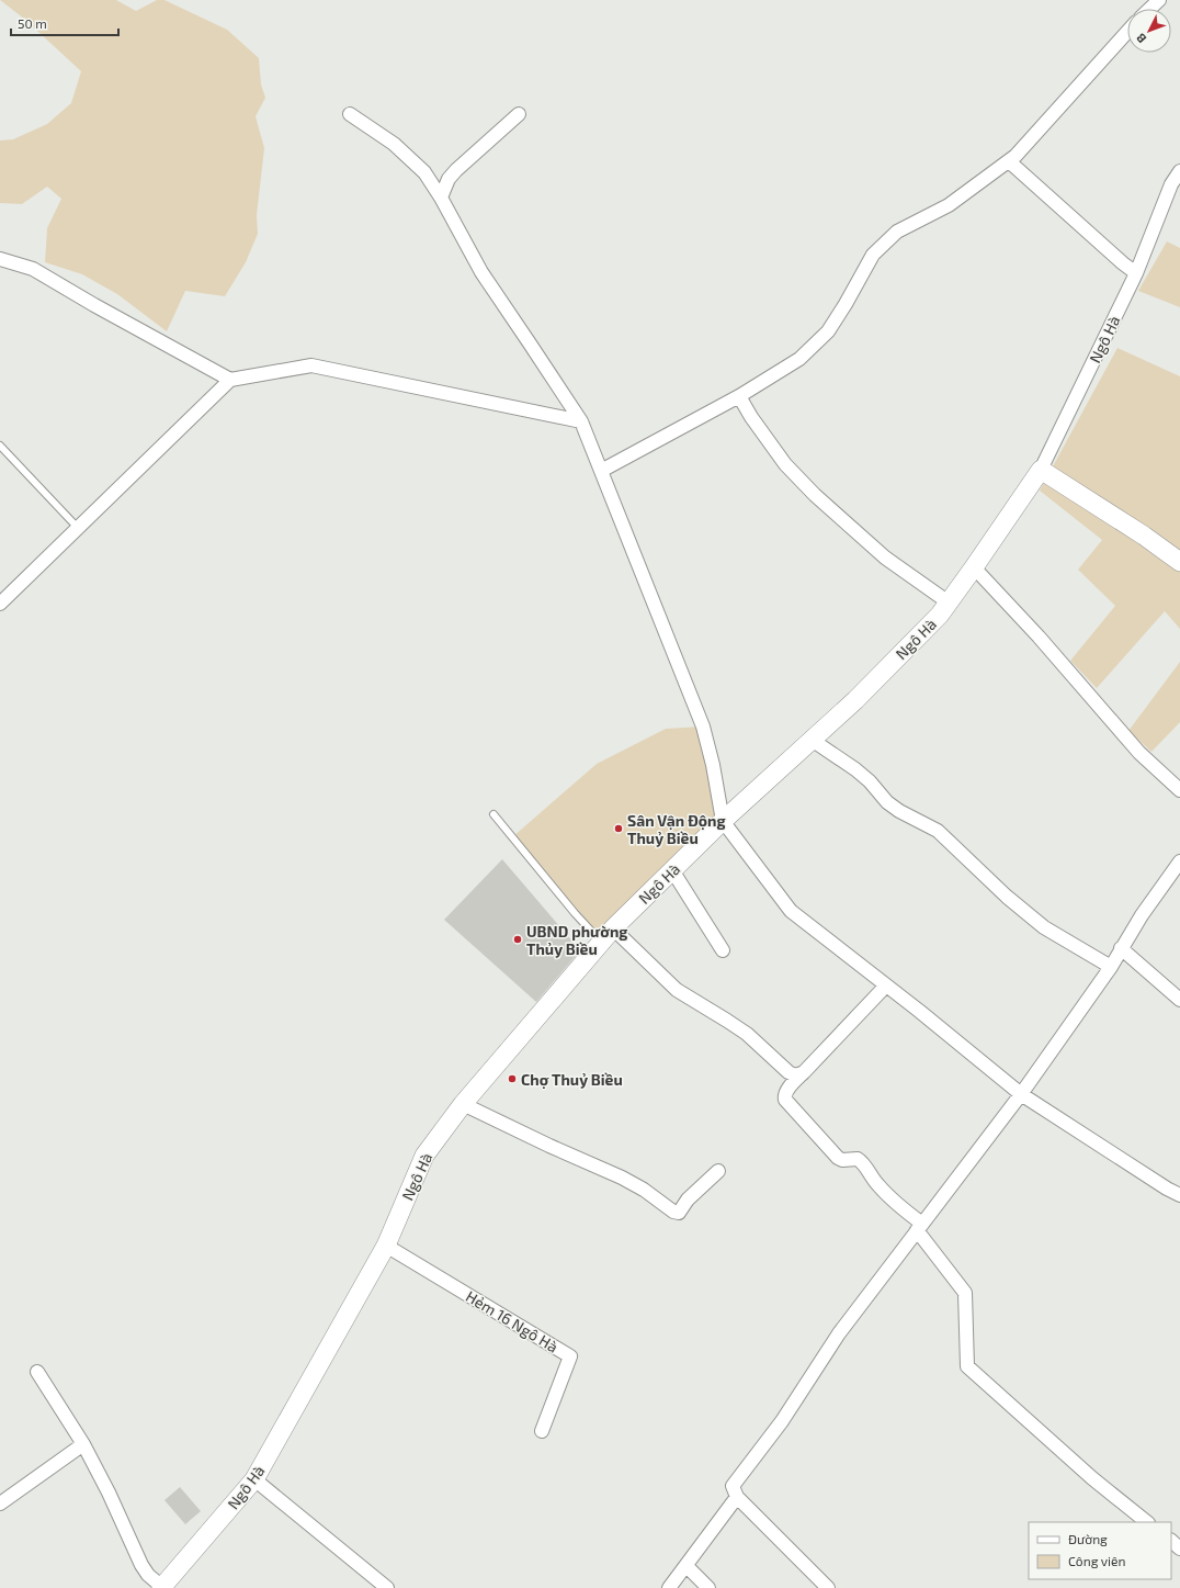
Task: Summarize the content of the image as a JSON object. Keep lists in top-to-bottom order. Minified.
{"streets":{"street":["Ngô Hà","Hẻm 16 Ngô Hà"]},"crossings":[["Ngô Hà","Hẻm 16 Ngô Hà"]],"places":["Sân Vận Động Thuỷ Biều","UBND phường Thủy Biều","Chợ Thuỷ Biều"],"legend":["Đường","Công viên"],"scale_bar":"50 m","north":"bottom left"}
